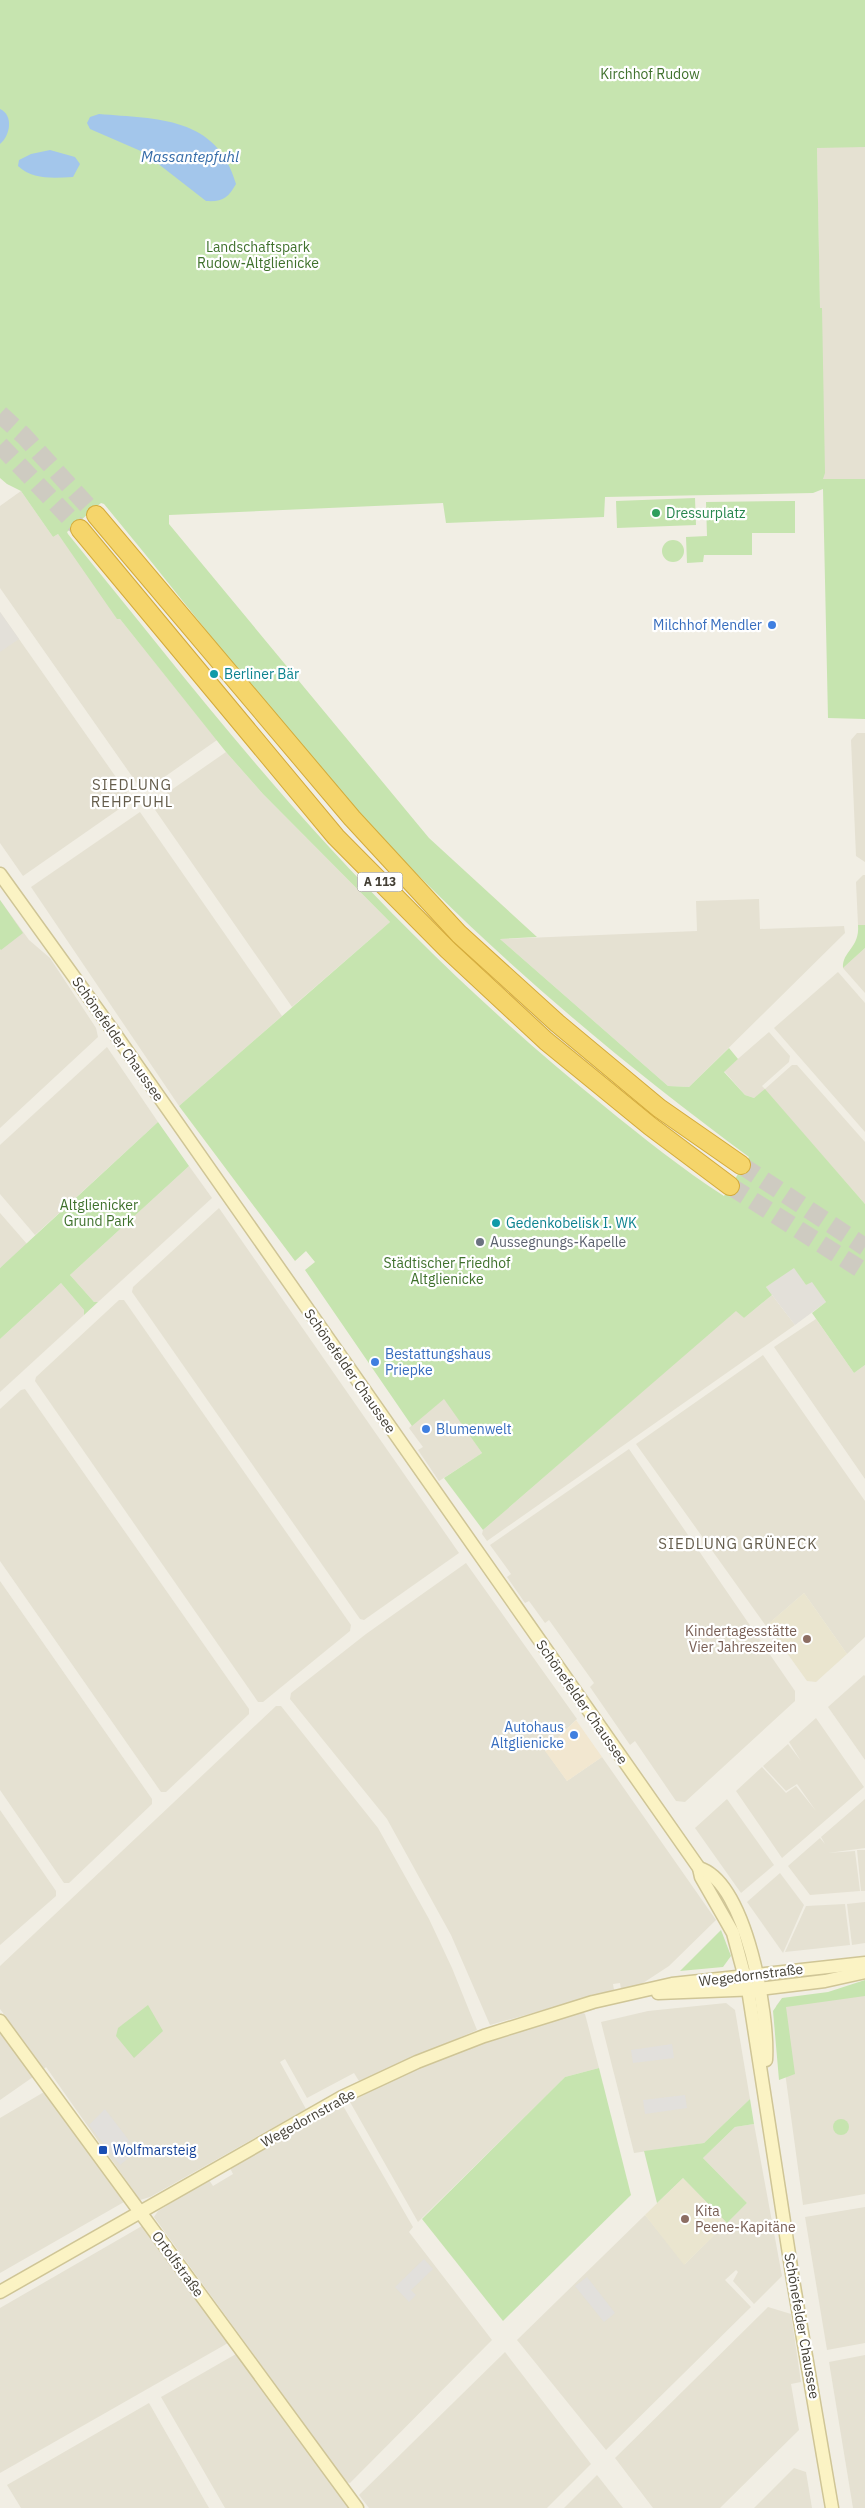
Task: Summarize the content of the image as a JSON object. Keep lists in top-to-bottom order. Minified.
{"streets":{"highway":["A 113"],"main road":["Schönefelder Chaussee","Wegedornstraße","Ortolfstraße"]},"crossings":[["Schönefelder Chaussee","Wegedornstraße"],["Wegedornstraße","Ortolfstraße"]],"districts":["SIEDLUNG REHPFUHL","SIEDLUNG GRÜNECK"],"water":["Massantepfuhl"],"parks":["Kirchhof Rudow","Landschaftspark Rudow-Altglienicke","Altglienicker Grund Park","Städtischer Friedhof Altglienicke"],"places":{"other":["Dressurplatz","Milchhof Mendler","Berliner Bär","Gedenkobelisk I. WK","Aussegnungs-Kapelle","Bestattungshaus Priepke","Blumenwelt","Kindertagesstätte Vier Jahreszeiten","Autohaus Altglienicke","Kita Peene-Kapitäne"],"transit":["Wolfmarsteig"]}}
